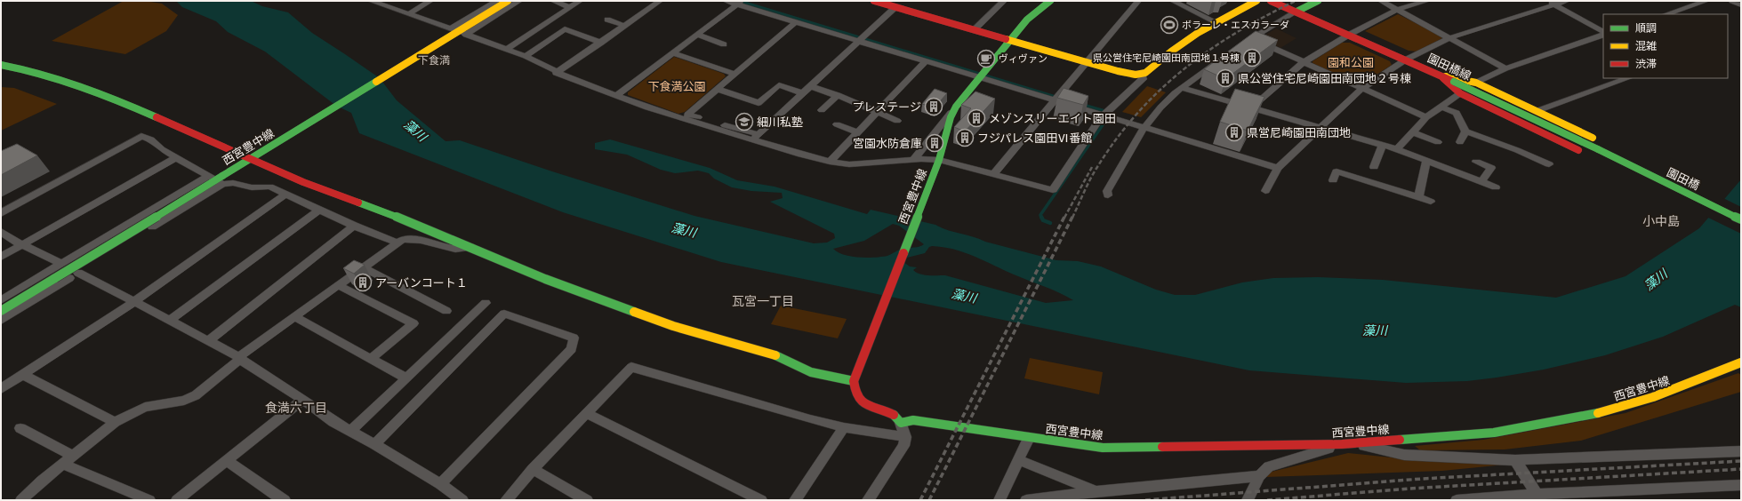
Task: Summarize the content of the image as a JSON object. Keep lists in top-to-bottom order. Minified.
{"streets":{"street":["園田橋線","西宮豊中線","園田橋"]},"crossings":[["園田橋線","園田橋"]],"districts":["下食満","小中島","瓦宮一丁目","食満六丁目"],"water":["藻川"],"parks":["園和公園","下食満公園"],"places":{"sports":["ボラーレ・エスカラーダ"],"building":["県公営住宅尼崎園田南団地１号棟","県公営住宅尼崎園田南団地２号棟","プレステージ","メゾンスリーエイト園田","県営尼崎園田南団地","フジパレス園田Ⅵ番館","宮園水防倉庫","アーバンコート１"],"cafe":["ヴィヴァン"],"school or university":["細川私塾"]},"legend":["順調","混雑","渋滞"]}
